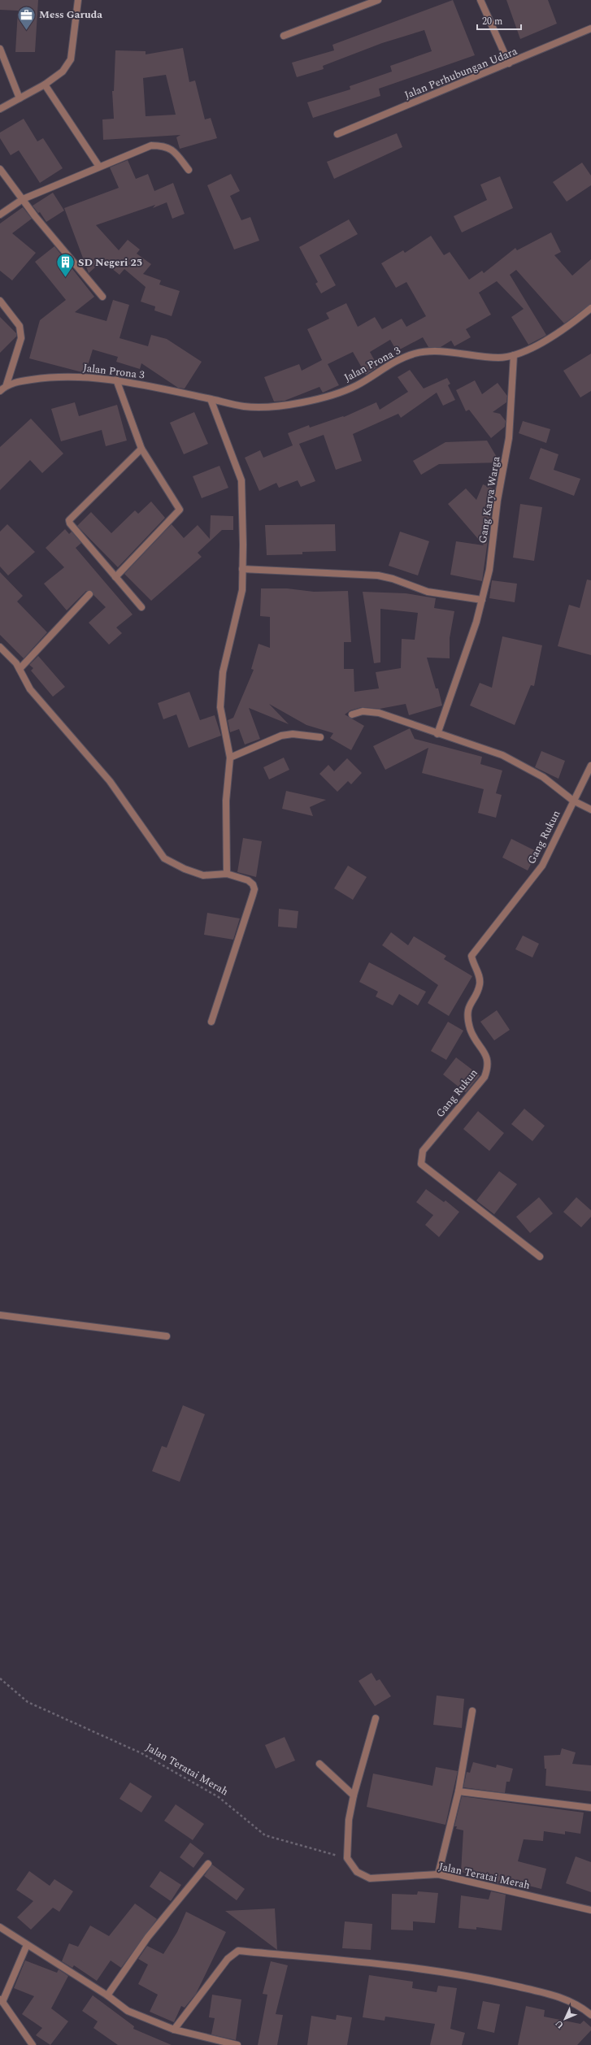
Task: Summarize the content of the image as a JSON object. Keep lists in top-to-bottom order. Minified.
{"streets":{"street":["Jalan Perhubungan Udara","Jalan Prona 3","Gang Karya Warga","Gang Rukun","Jalan Teratai Merah"]},"crossings":[["Jalan Prona 3","Gang Karya Warga"]],"places":{"office":["Mess Garuda"],"building":["SD Negeri 25"]},"scale_bar":"20 m","north":"bottom left"}
